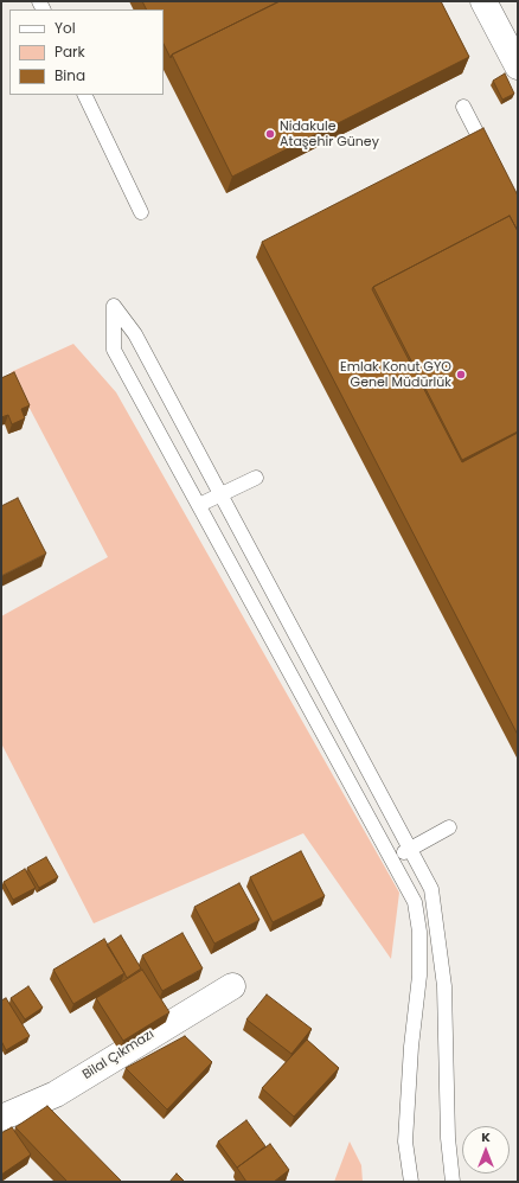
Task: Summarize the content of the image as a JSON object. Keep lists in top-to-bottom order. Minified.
{"streets":{"street":["Bilal Çıkmazı"]},"places":["Nidakule Ataşehir Güney","Emlak Konut GYO Genel Müdürlük"],"legend":["Yol","Park","Bina"],"north":"top"}
